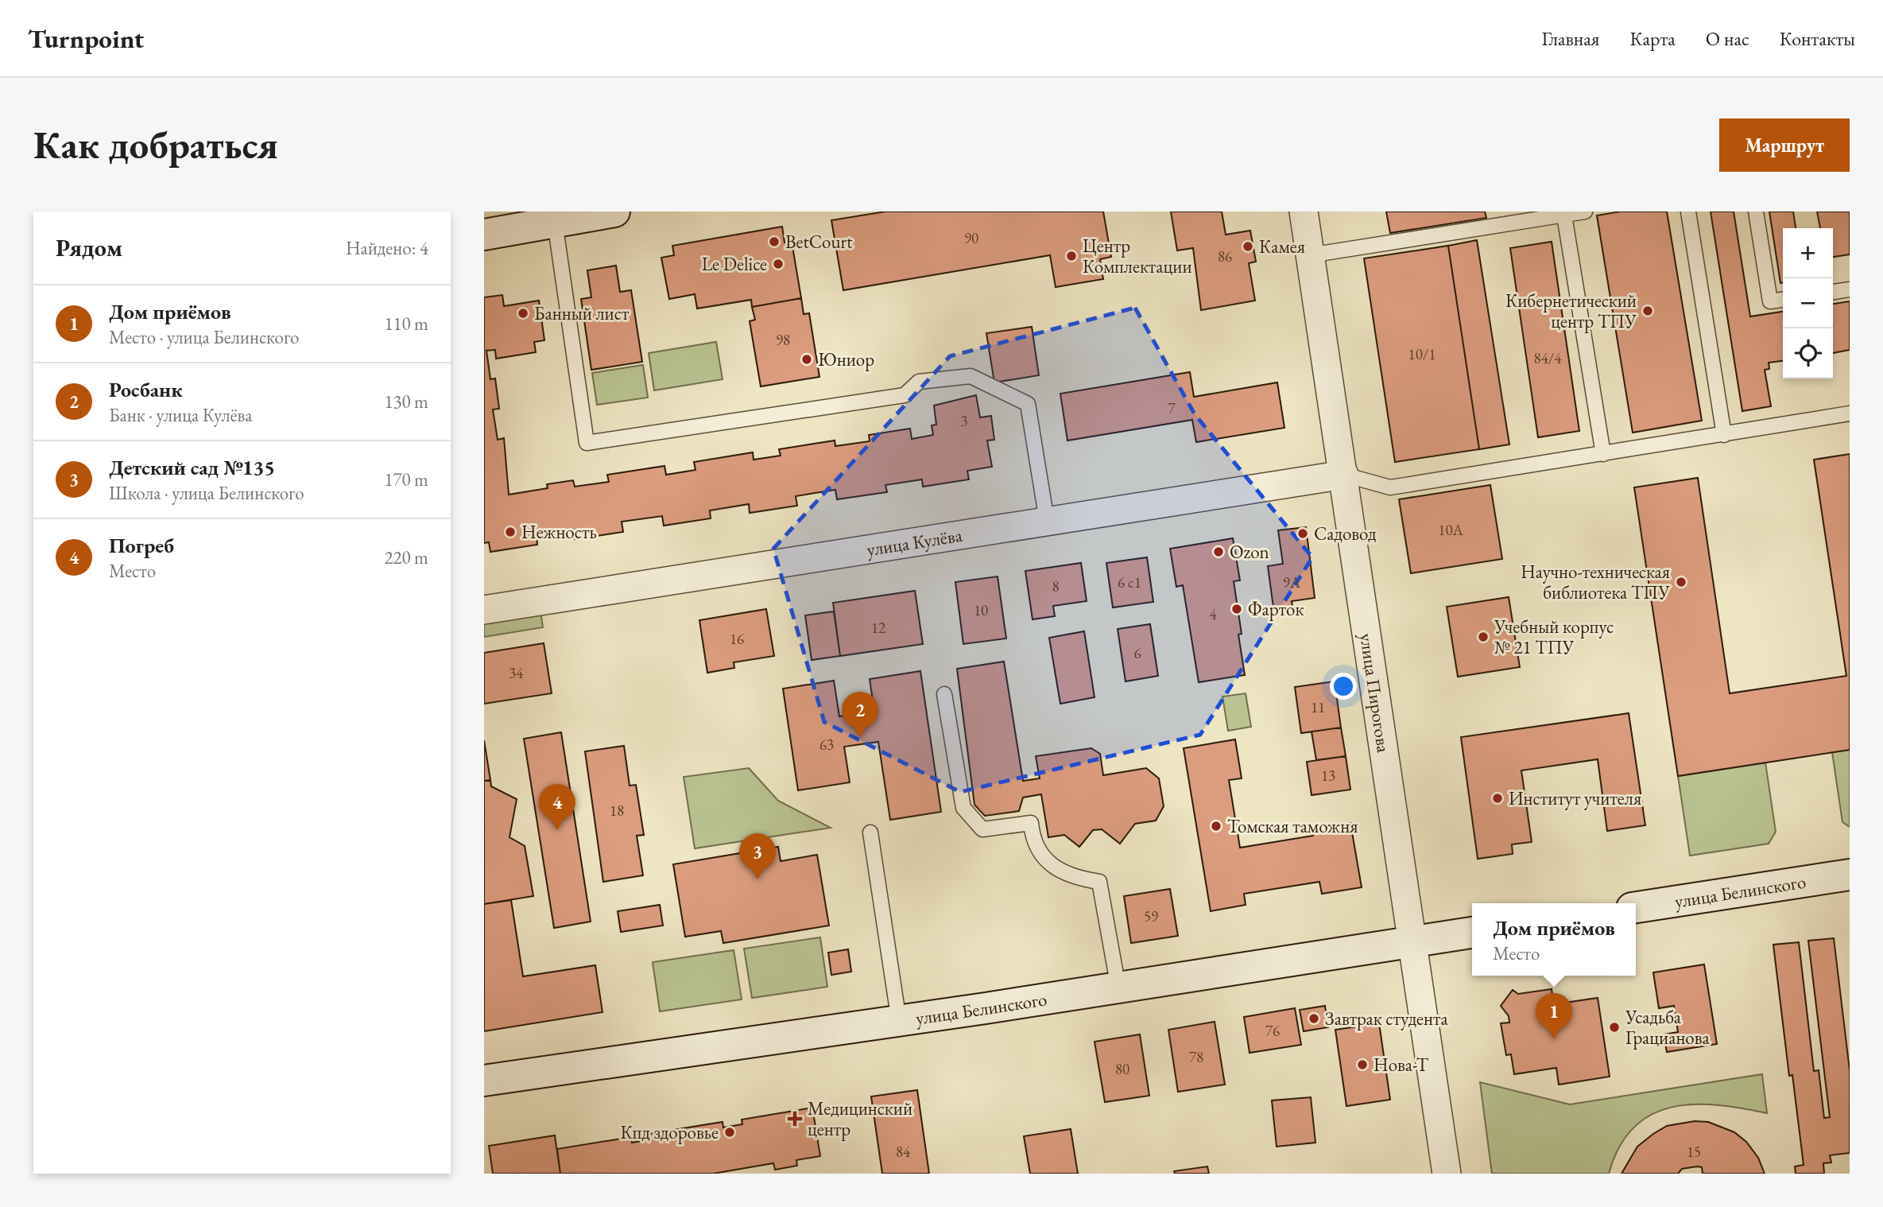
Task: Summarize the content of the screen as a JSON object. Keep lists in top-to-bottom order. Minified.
{"streets":{"street":["улица Кулёва","улица Пирогова","улица Белинского"]},"crossings":[["улица Кулёва","улица Пирогова"],["улица Пирогова","улица Белинского"]],"places":{"other":["BetCourt","Камея","Центр Комплектации","Le Delice","Кибернетический центр ТПУ","Банный лист","Юниор","Нежность","Садовод","Ozon","Научно-техническая библиотека ТПУ","Фарток","Учебный корпус № 21 ТПУ","Институт учителя","Томская таможня","Завтрак студента","Усадьба Грацианова","Нова-Т","Кпд здоровье"],"health":["Медицинский центр"]},"house_numbers":["90","86","98","10/1","84/4","7","3","10А","6 с1","9А","8","10","4","12","16","6","34","11","63","13","18","59","76","78","80","84","15"],"page":{"header":"Turnpoint","nav":["Главная","Карта","О нас","Контакты"],"buttons":"Маршрут","title":"Как добраться","heading":["Рядом","Найдено: 4"],"map_buttons":["+","−"],"list":[{"mark":"1","name":"Дом приёмов","note":"Место · улица Белинского","value":"110 m"},{"mark":"2","name":"Росбанк","note":"Банк · улица Кулёва","value":"130 m"},{"mark":"3","name":"Детский сад №135","note":"Школа · улица Белинского","value":"170 m"},{"mark":"4","name":"Погреб","note":"Место","value":"220 m"}],"pins":["2","4","3","1"],"popup":["Дом приёмов","Место"]}}
